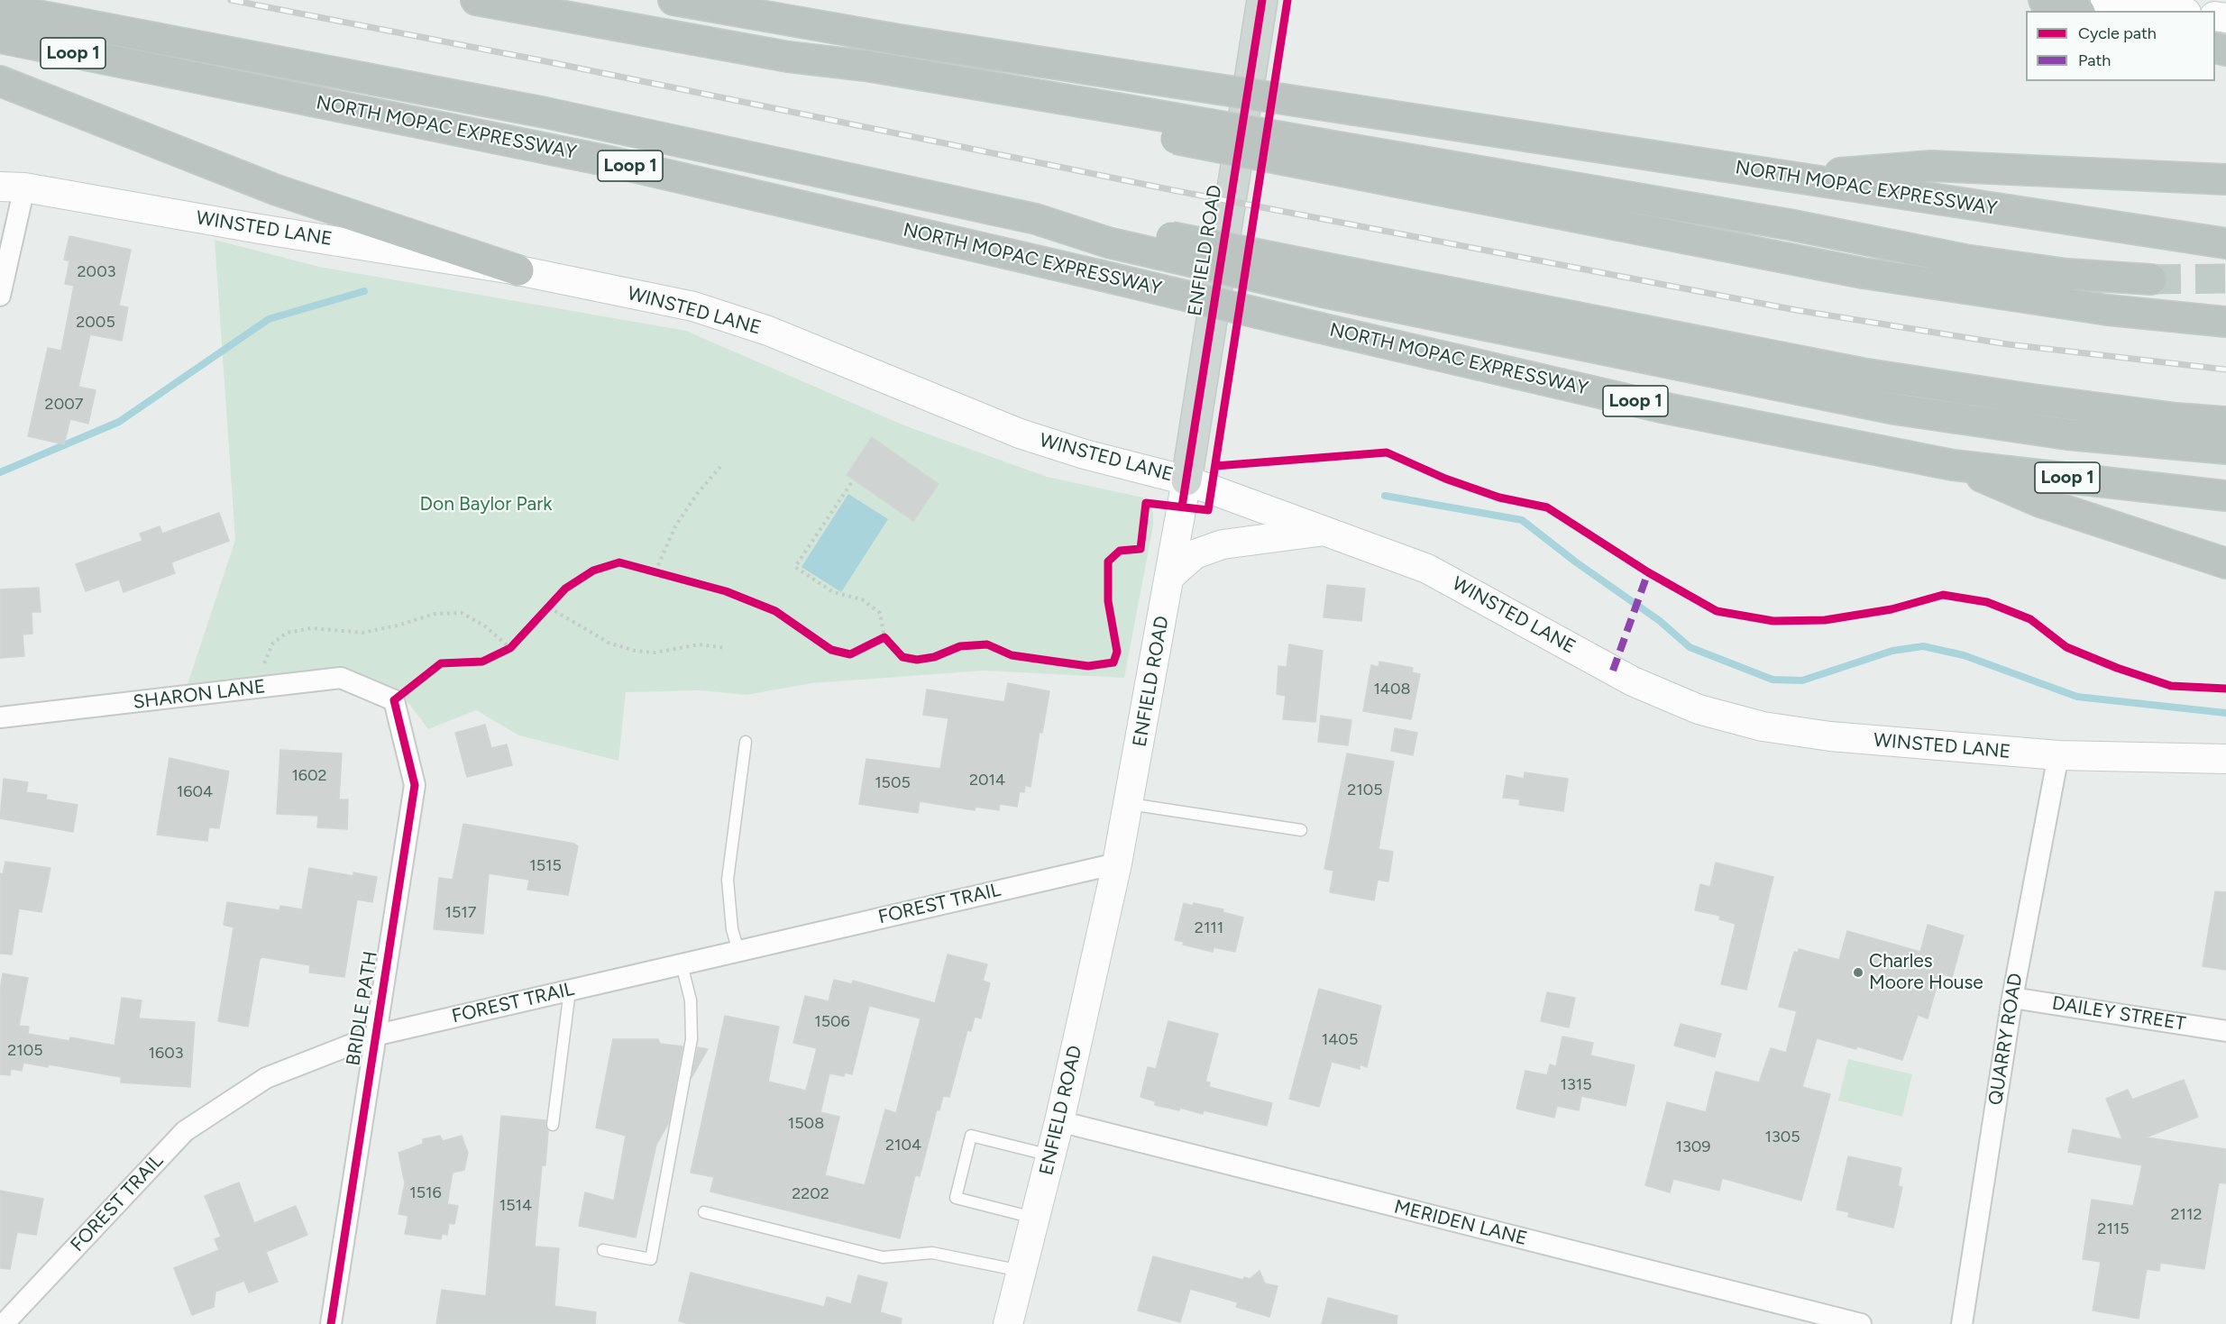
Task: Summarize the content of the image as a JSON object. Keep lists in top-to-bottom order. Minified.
{"streets":{"highway":["Loop 1","NORTH MOPAC EXPRESSWAY"],"main road":["WINSTED LANE","ENFIELD ROAD"],"street":["SHARON LANE","FOREST TRAIL","BRIDLE PATH","DAILEY STREET","QUARRY ROAD","MERIDEN LANE"]},"crossings":[["WINSTED LANE","ENFIELD ROAD"],["WINSTED LANE","QUARRY ROAD"],["ENFIELD ROAD","FOREST TRAIL"],["ENFIELD ROAD","MERIDEN LANE"],["SHARON LANE","BRIDLE PATH"],["FOREST TRAIL","BRIDLE PATH"],["DAILEY STREET","QUARRY ROAD"]],"parks":["Don Baylor Park"],"places":["Charles Moore House"],"house_numbers":["2003","2005","2007","1408","1602","2014","1505","2105","1604","1515","1517","2111","1506","1405","2105","1603","1315","1508","1305","2104","1309","1516","2202","1514","2112","2115"],"legend":["Cycle path","Path"]}
